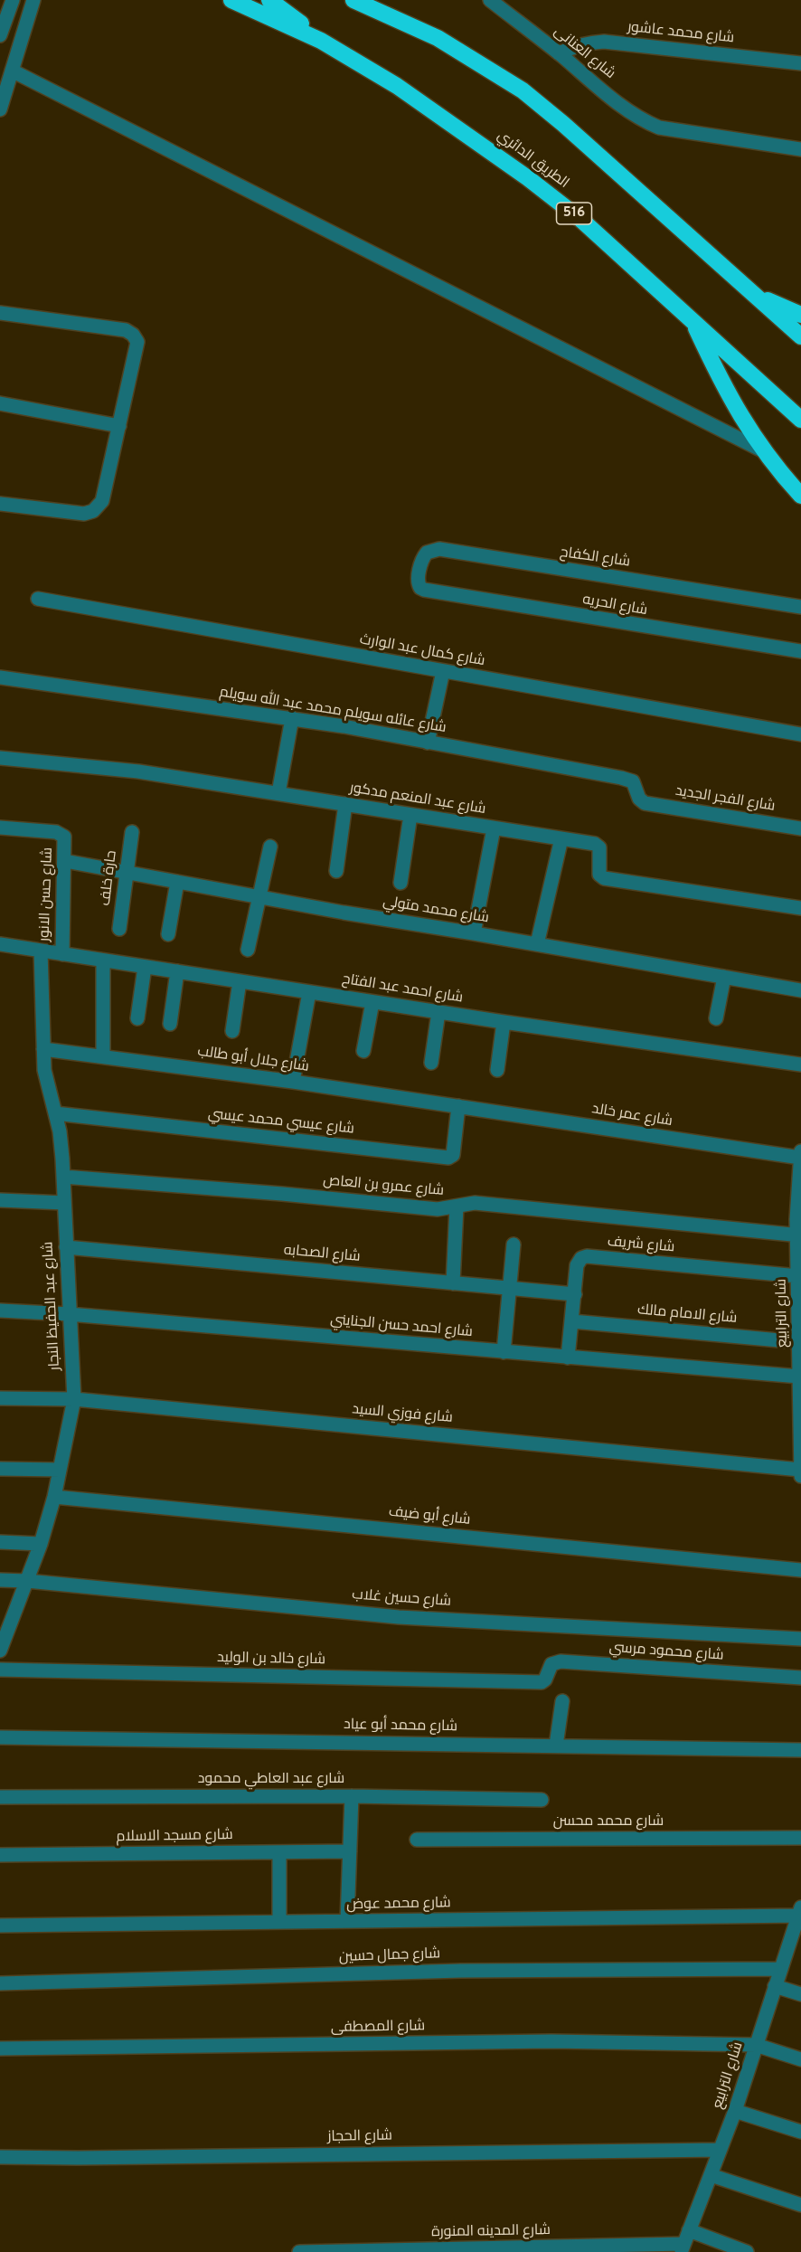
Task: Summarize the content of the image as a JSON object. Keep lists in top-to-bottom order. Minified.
{"streets":{"highway":["الطريق الدائري","516"],"street":["شارع محمد عاشور","شارع العنانى","شارع الكفاح","شارع الحريه","شارع كمال عبد الوارث","شارع عائله سويلم محمد عبد الله سويلم","شارع عبد المنعم مدكور","شارع الفجر الجديد","حارة خلف","شارع حسن الانور","شارع محمد متولي","شارع احمد عبد الفتاح","شارع جلال أبو طالب","شارع عمر خالد","شارع عيسي محمد عيسي","شارع عمرو بن العاص","شارع شريف","شارع الصحابه","شارع عبد الحفيظ النجار","شارع الترابيع","شارع الامام مالك","شارع احمد حسن الجنايني","شارع فوزي السيد","شارع أبو ضيف","شارع حسين غلاب","شارع محمود مرسي","شارع خالد بن الوليد","شارع محمد أبو عياد","شارع عبد العاطي محمود","شارع محمد محسن","شارع مسجد الاسلام","شارع محمد عوض","شارع جمال حسين","شارع المصطفى","شارع الحجاز","شارع المدينه المنورة"]},"crossings":[["شارع محمد عاشور","شارع العنانى"],["شارع الكفاح","شارع الحريه"],["شارع عائله سويلم محمد عبد الله سويلم","شارع الفجر الجديد"],["حارة خلف","شارع محمد متولي"],["شارع حسن الانور","شارع محمد متولي"],["شارع حسن الانور","شارع احمد عبد الفتاح"],["شارع احمد عبد الفتاح","شارع عبد الحفيظ النجار"],["شارع جلال أبو طالب","شارع عمر خالد"],["شارع جلال أبو طالب","شارع عيسي محمد عيسي"],["شارع جلال أبو طالب","شارع عبد الحفيظ النجار"],["شارع عمر خالد","شارع عيسي محمد عيسي"],["شارع عمر خالد","شارع الترابيع"],["شارع عيسي محمد عيسي","شارع عبد الحفيظ النجار"],["شارع عمرو بن العاص","شارع عبد الحفيظ النجار"],["شارع عمرو بن العاص","شارع الترابيع"],["شارع شريف","شارع الصحابه"],["شارع شريف","شارع الترابيع"],["شارع شريف","شارع الامام مالك"],["شارع شريف","شارع احمد حسن الجنايني"],["شارع الصحابه","شارع عبد الحفيظ النجار"],["شارع عبد الحفيظ النجار","شارع احمد حسن الجنايني"],["شارع عبد الحفيظ النجار","شارع فوزي السيد"],["شارع عبد الحفيظ النجار","شارع أبو ضيف"],["شارع عبد الحفيظ النجار","شارع حسين غلاب"],["شارع الترابيع","شارع الامام مالك"],["شارع الترابيع","شارع احمد حسن الجنايني"],["شارع الترابيع","شارع فوزي السيد"],["شارع الترابيع","شارع محمد عوض"],["شارع الترابيع","شارع جمال حسين"],["شارع الترابيع","شارع المصطفى"],["شارع الترابيع","شارع الحجاز"],["شارع الترابيع","شارع المدينه المنورة"],["شارع محمود مرسي","شارع خالد بن الوليد"]]}
